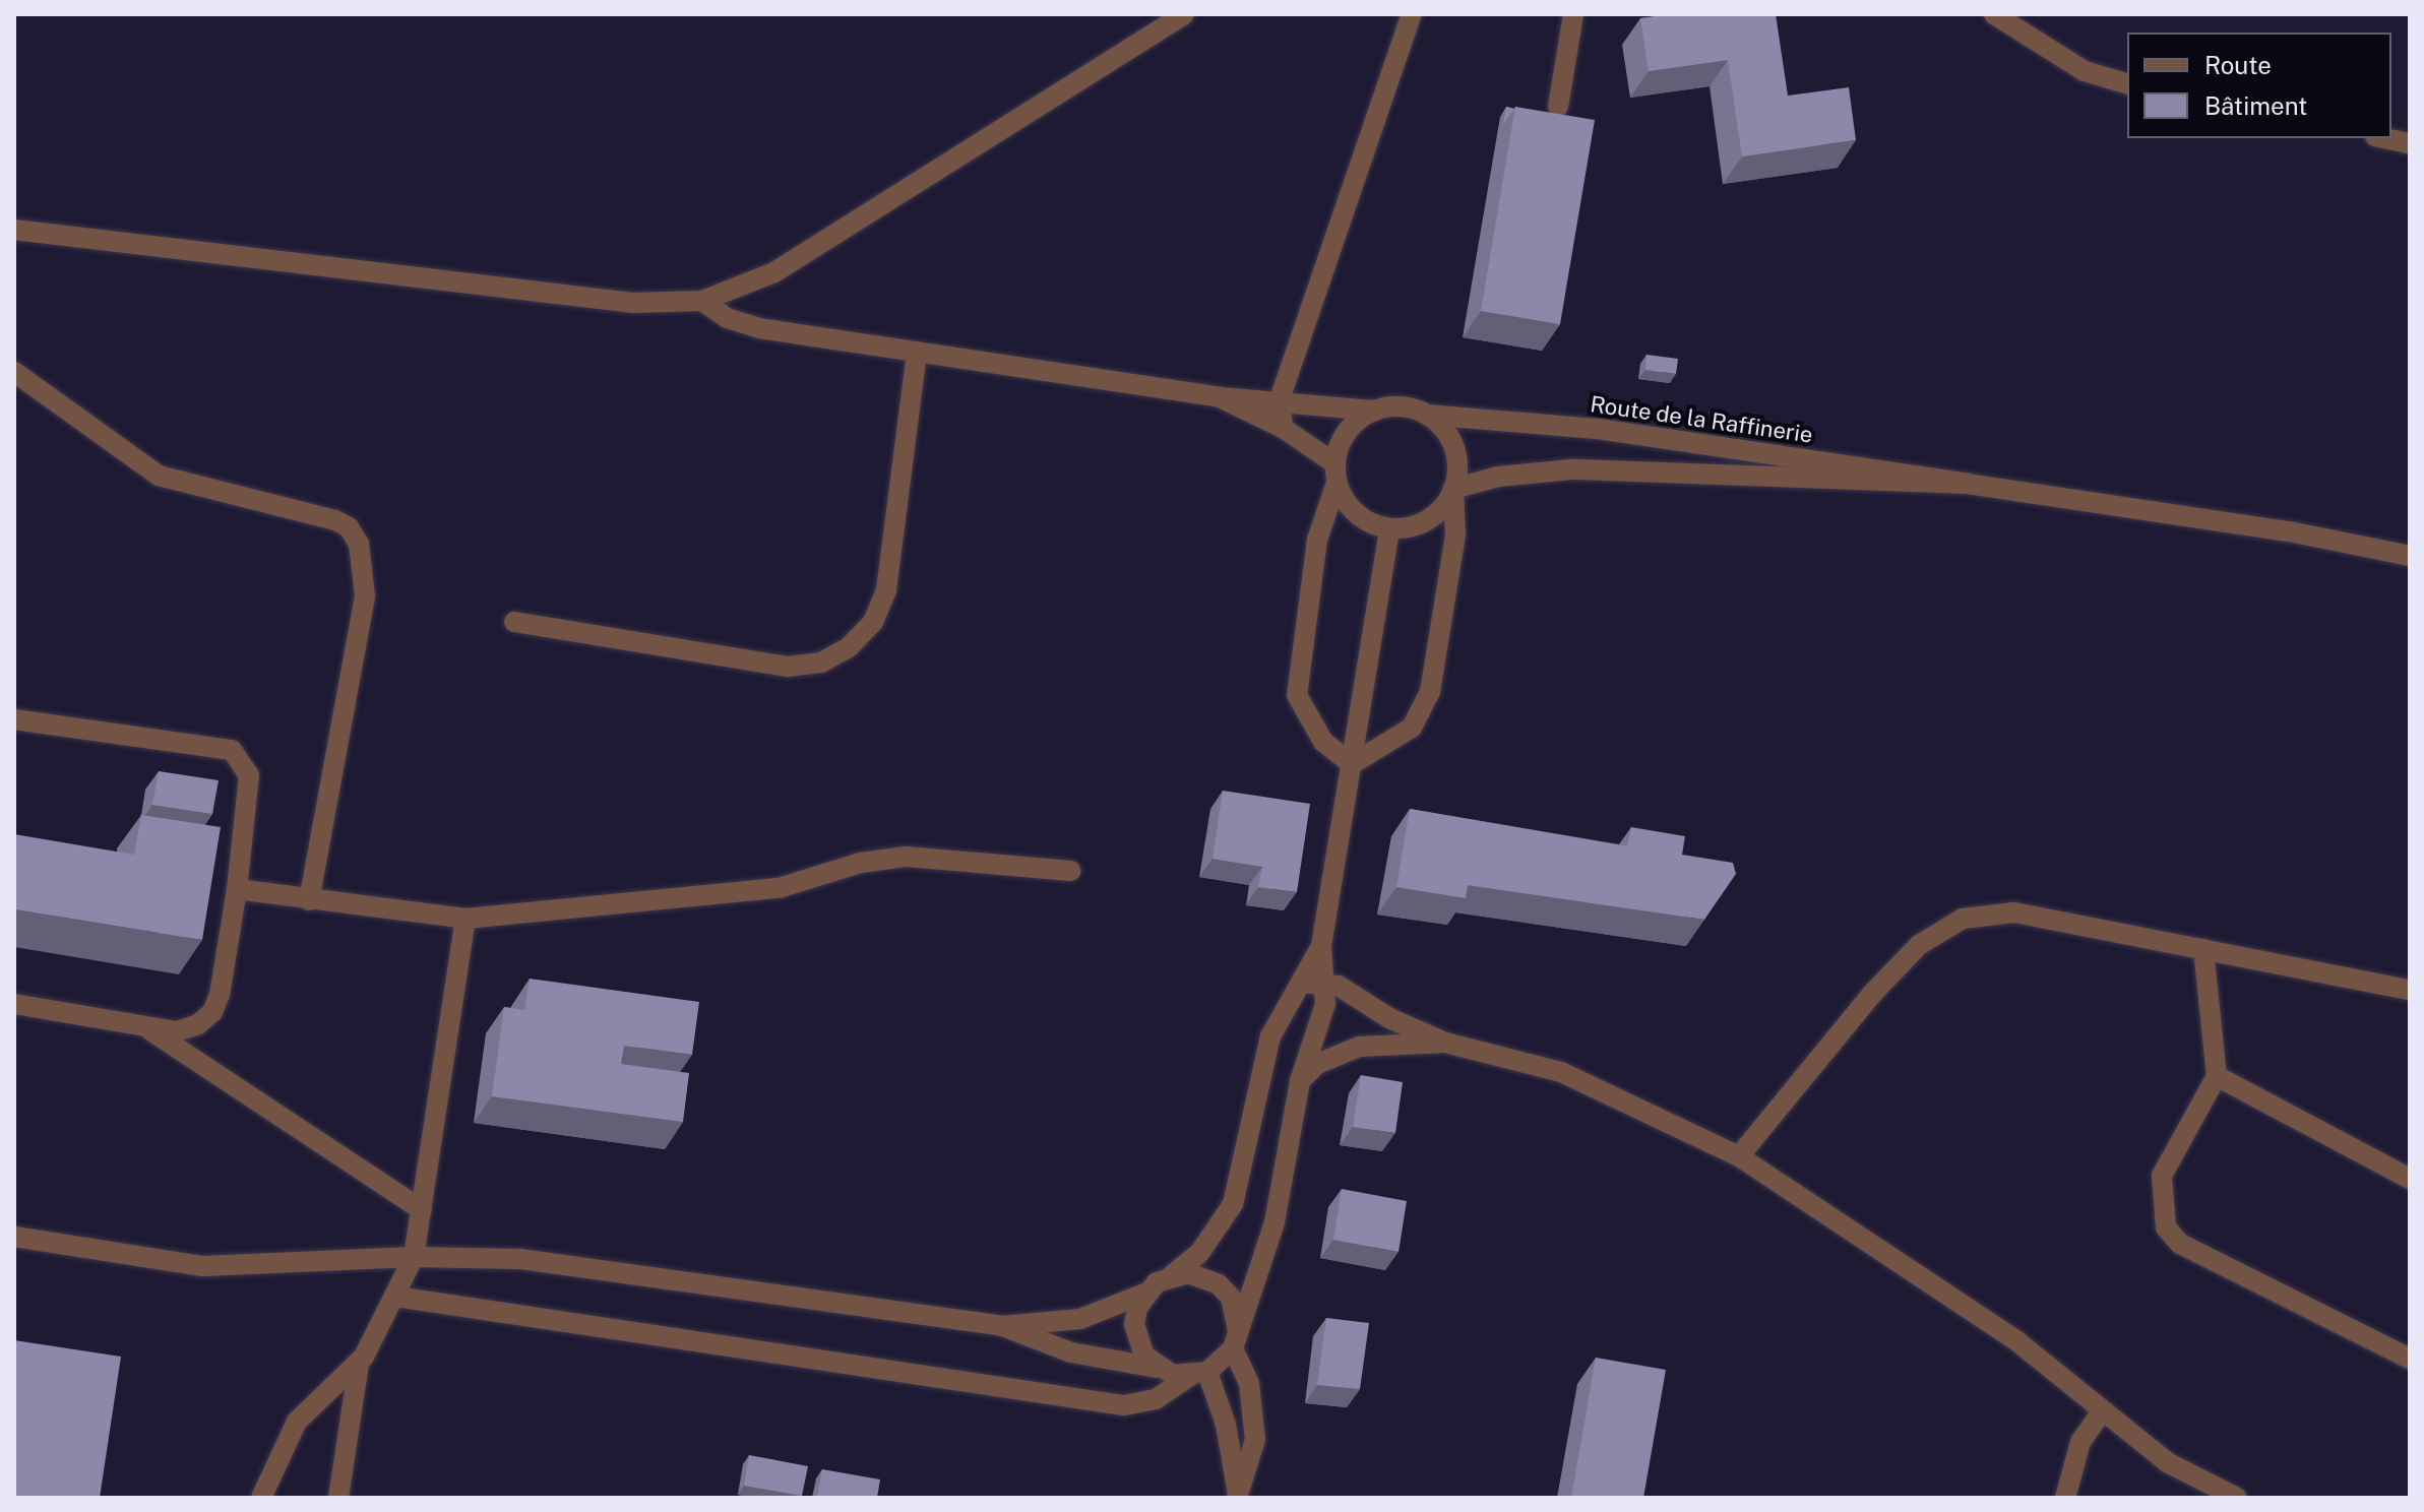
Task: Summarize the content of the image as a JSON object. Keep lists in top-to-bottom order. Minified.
{"streets":{"street":["Route de la Raffinerie"]},"legend":["Route","Bâtiment"]}
